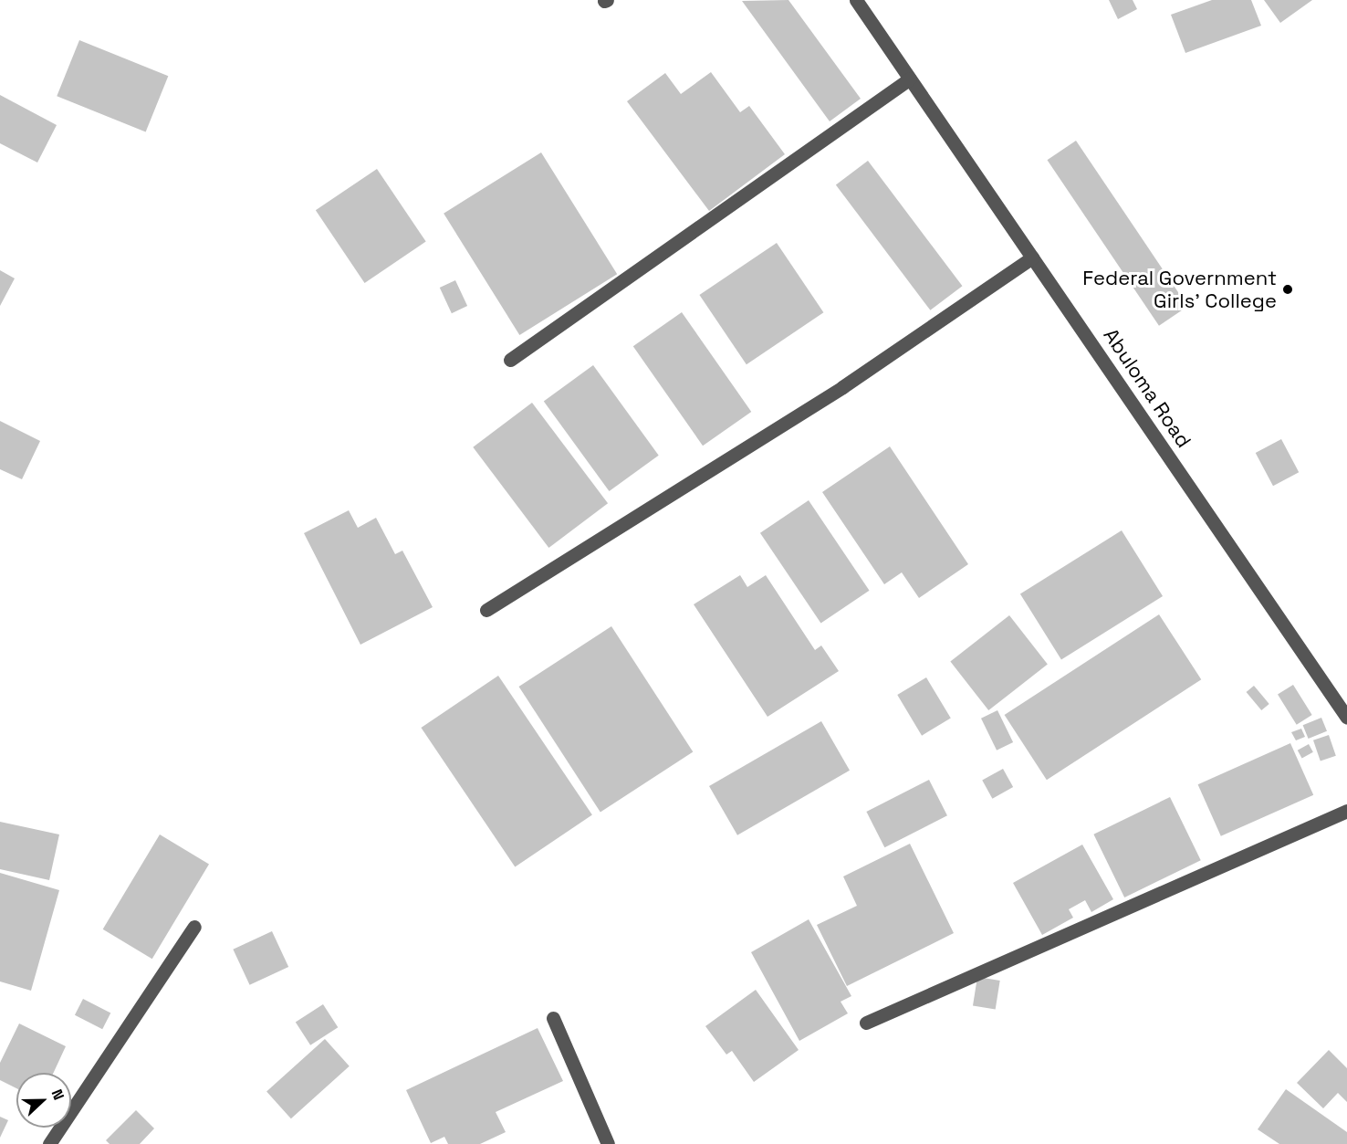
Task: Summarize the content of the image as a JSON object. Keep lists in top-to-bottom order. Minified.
{"streets":{"street":["Abuloma Road"]},"places":["Federal Government Girls' College"],"north":"right"}
